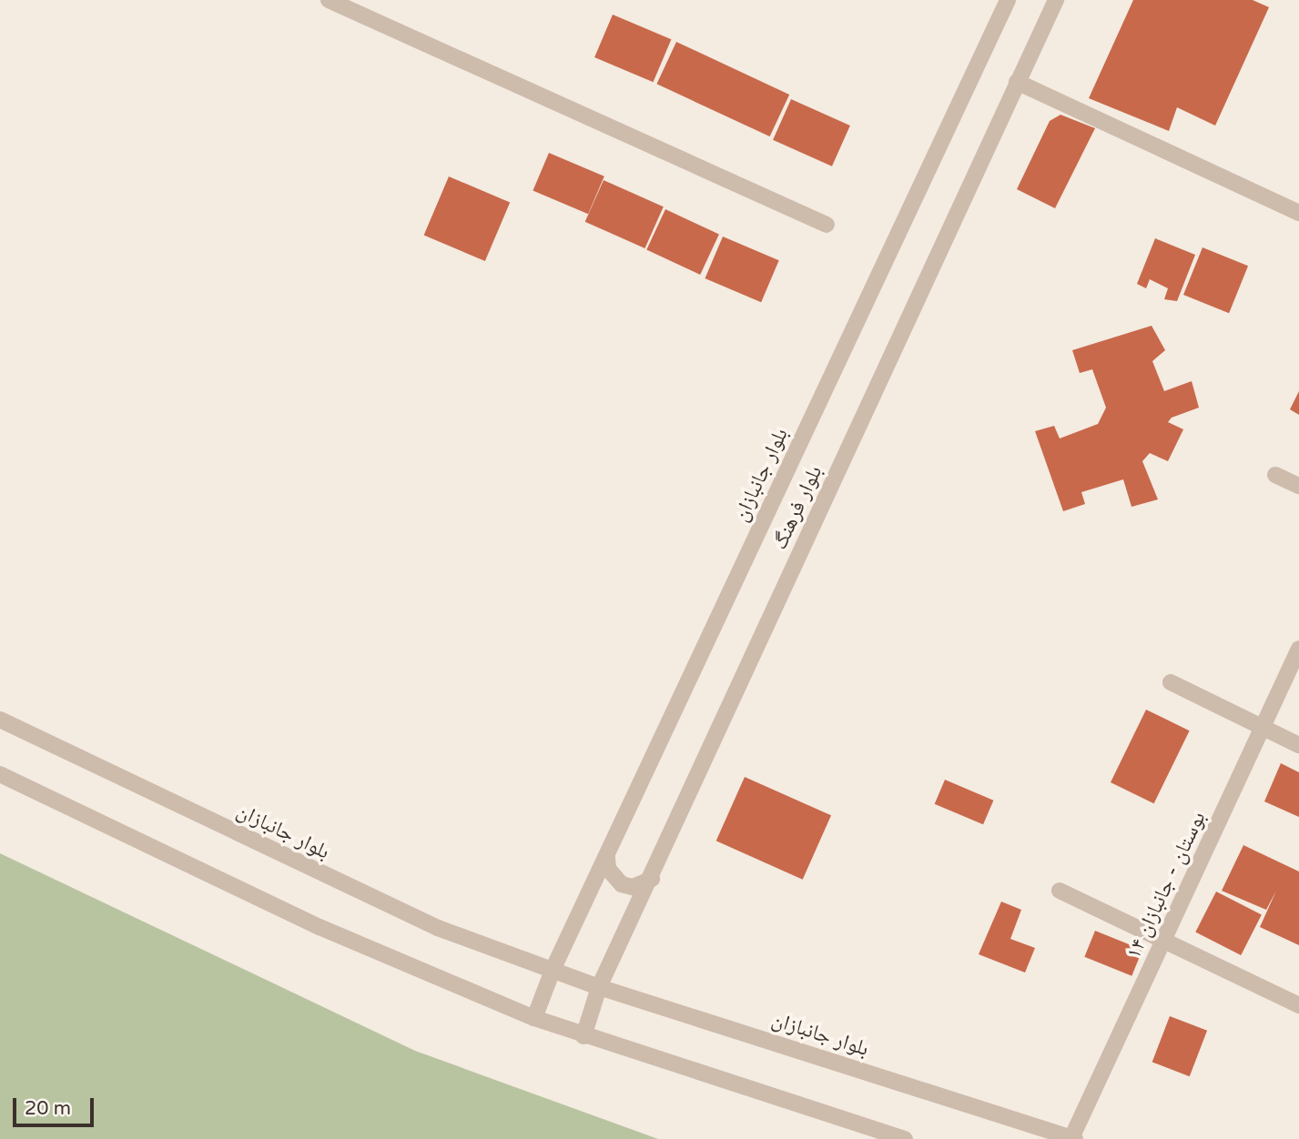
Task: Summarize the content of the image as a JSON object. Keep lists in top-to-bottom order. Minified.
{"streets":{"street":["بلوار جانبازان","بلوار فرهنگ","بوستان - جانبازان ۱۴"]},"crossings":[["بلوار جانبازان","بلوار فرهنگ"],["بلوار جانبازان","بوستان - جانبازان ۱۴"]],"scale_bar":"20 m"}
